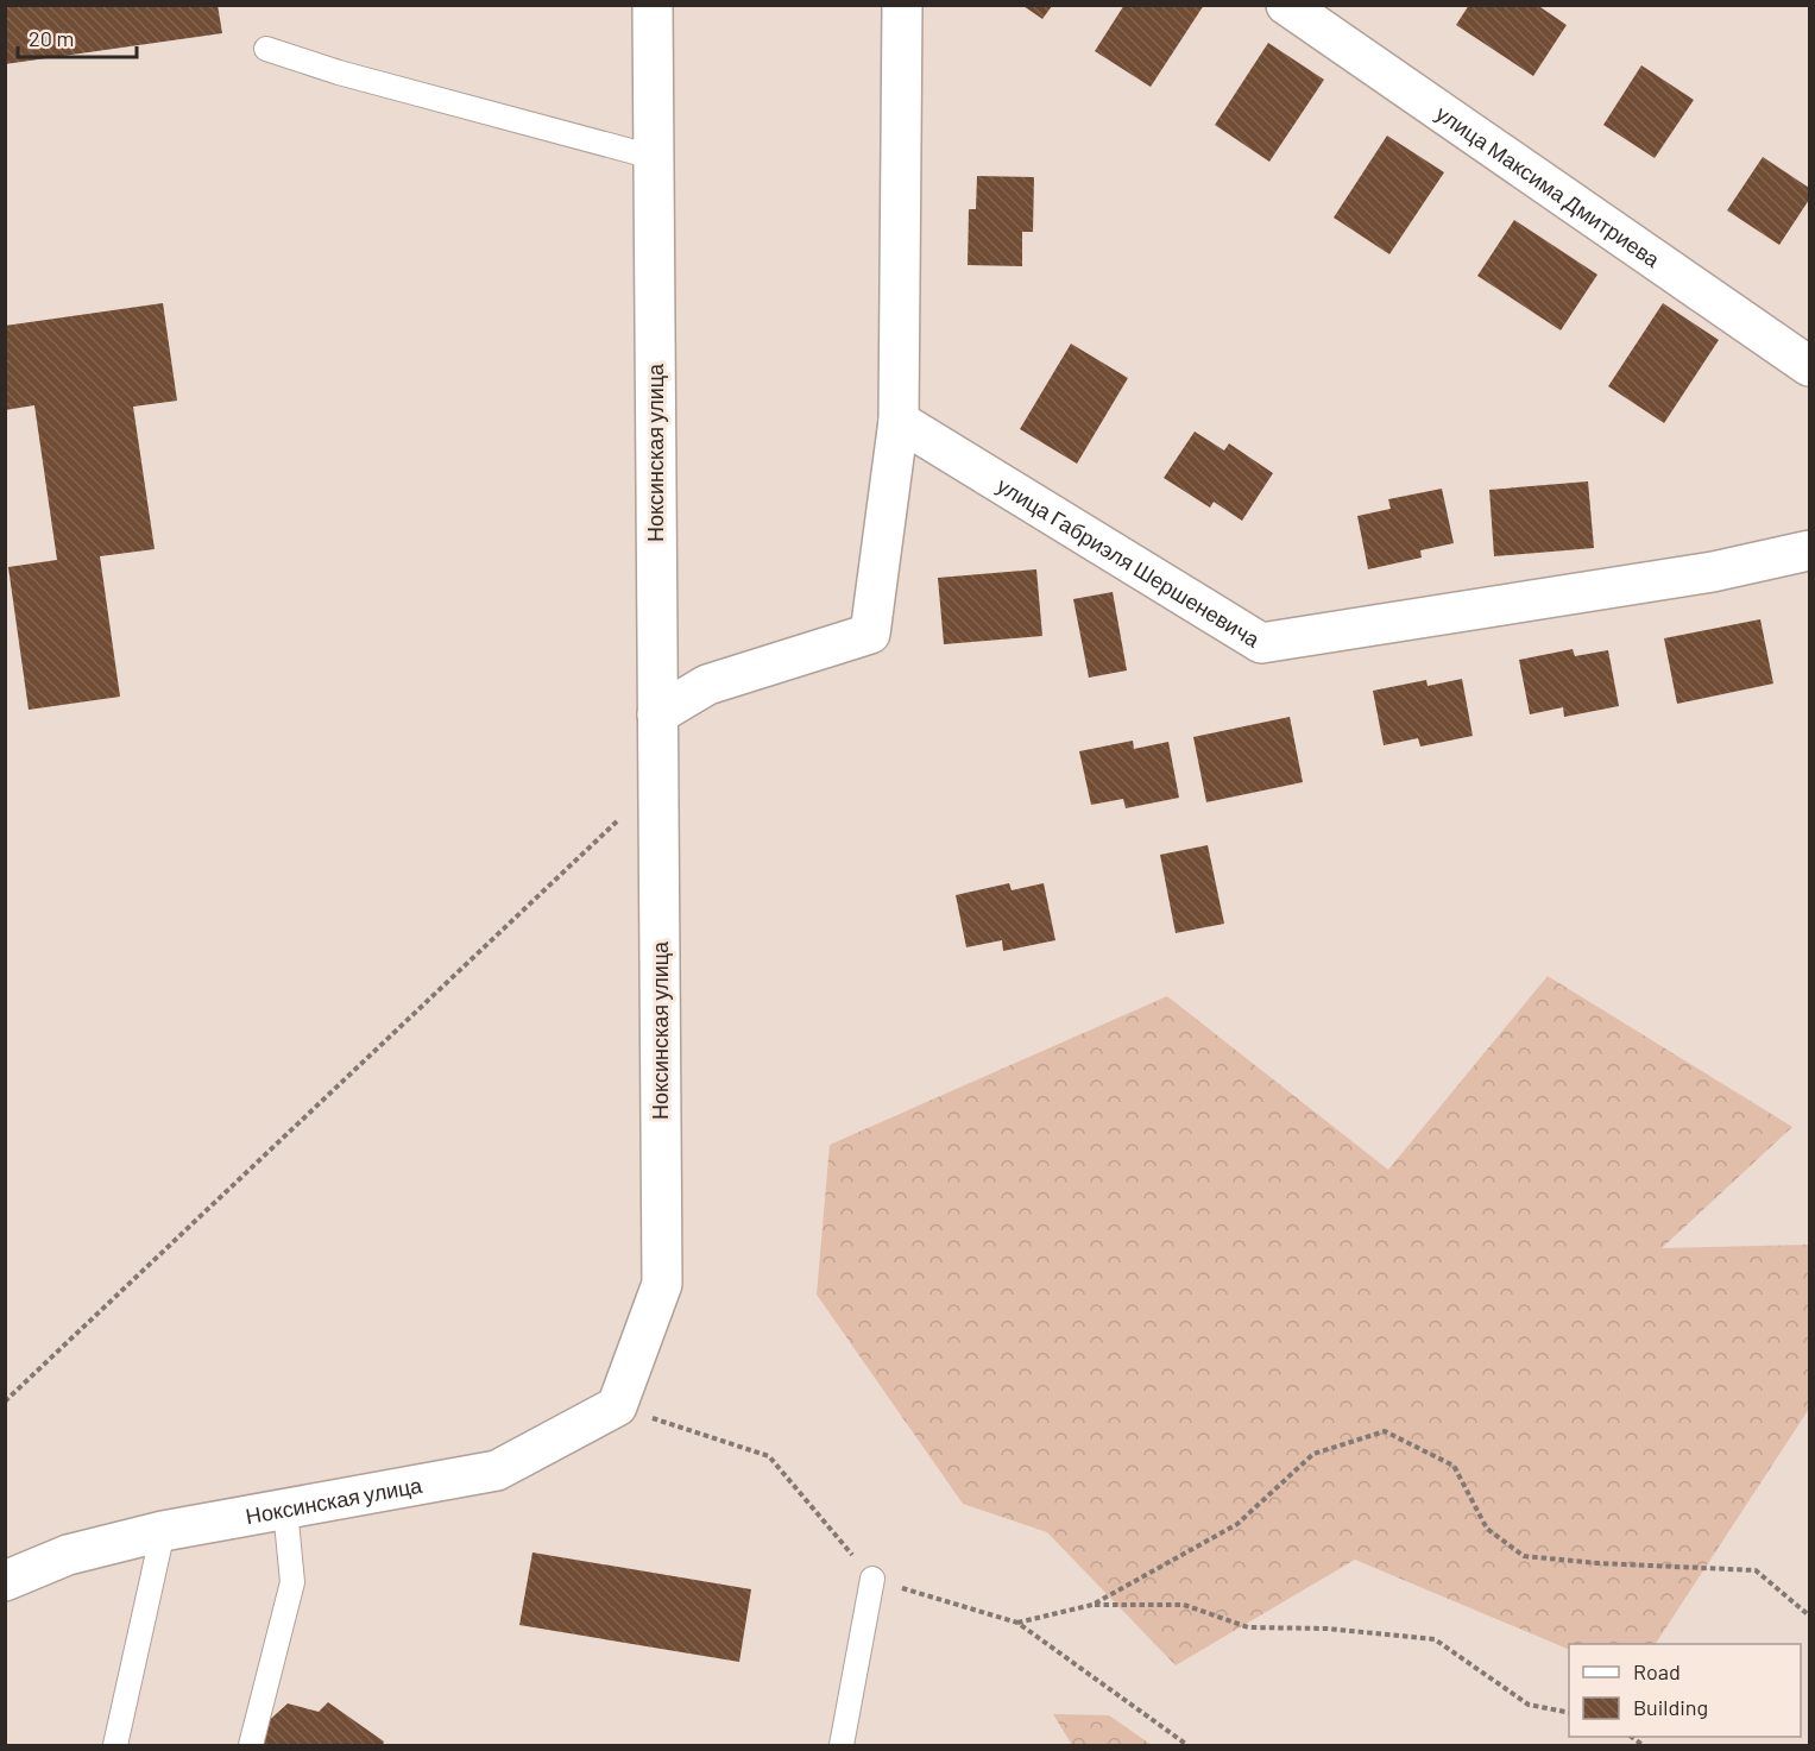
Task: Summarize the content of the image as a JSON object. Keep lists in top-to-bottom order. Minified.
{"streets":{"street":["улица Максима Дмитриева","Ноксинская улица","улица Габриэля Шершеневича"]},"legend":["Road","Building"],"scale_bar":"20 m"}
